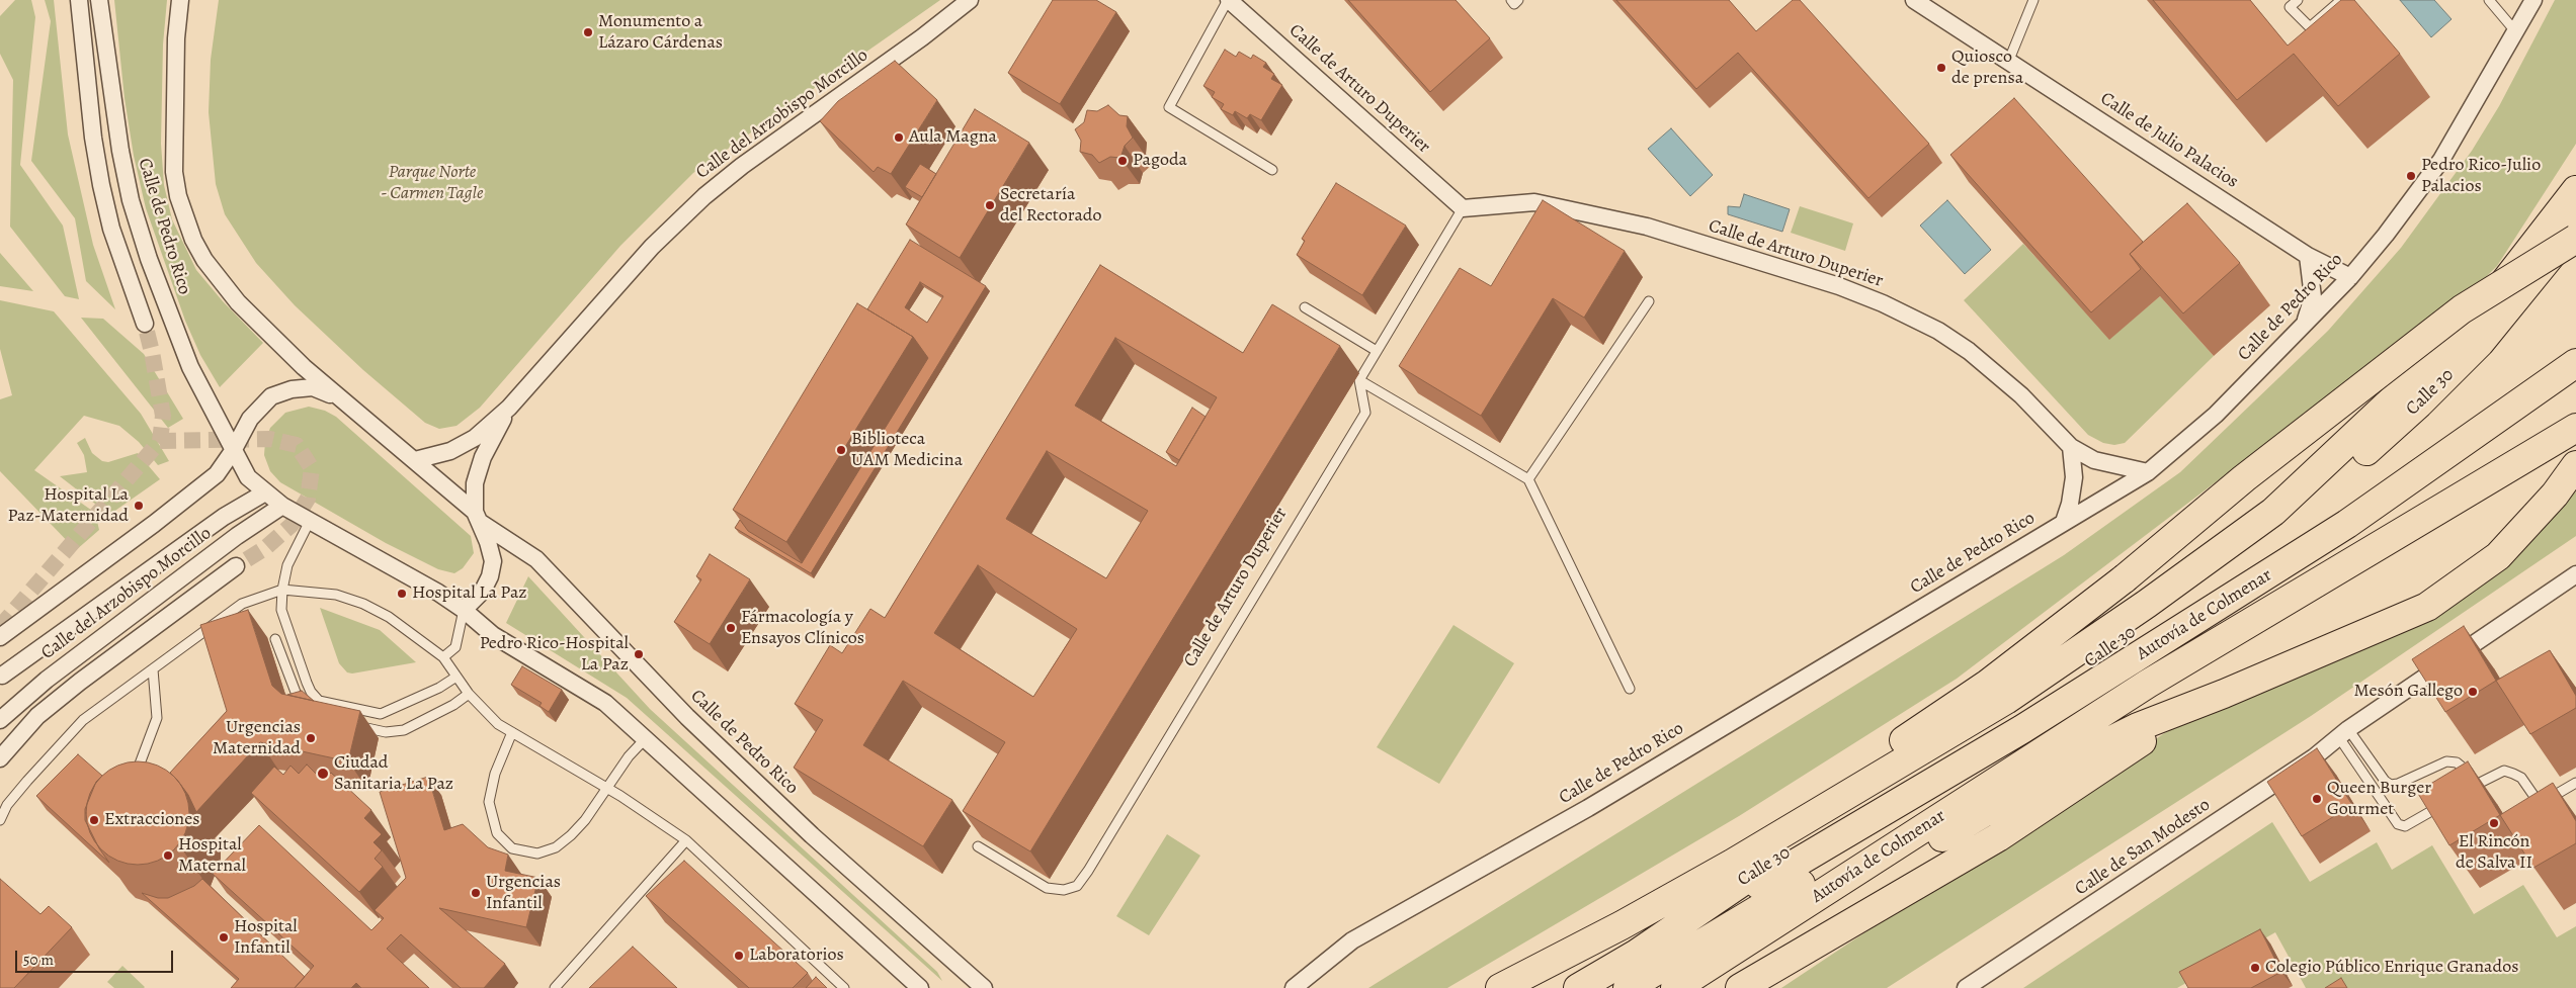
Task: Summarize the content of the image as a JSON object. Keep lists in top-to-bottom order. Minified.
{"streets":{"highway":["Calle 30","Autovía de Colmenar"],"street":["Calle de Arturo Duperier","Calle del Arzobispo Morcillo","Calle de Julio Palacios","Calle de Pedro Rico","Calle de San Modesto"]},"crossings":[["Calle de Arturo Duperier","Calle de Pedro Rico"],["Calle del Arzobispo Morcillo","Calle de Pedro Rico"],["Calle de Julio Palacios","Calle de Pedro Rico"],["Calle 30","Autovía de Colmenar"]],"parks":["Parque Norte - Carmen Tagle"],"places":["Monumento a Lázaro Cárdenas","Quiosco de prensa","Aula Magna","Pagoda","Pedro Rico-Julio Palacios","Secretaría del Rectorado","Biblioteca UAM Medicina","Hospital La Paz-Maternidad","Hospital La Paz","Fármacología y Ensayos Clínicos","Pedro Rico-Hospital La Paz","Mesón Gallego","Urgencias Maternidad","Ciudad Sanitaria La Paz","Queen Burger Gourmet","Extracciones","El Rincón de Salva II","Hospital Maternal","Urgencias Infantil","Hospital Infantil","Laboratorios","Colegio Público Enrique Granados"],"scale_bar":"50 m"}
